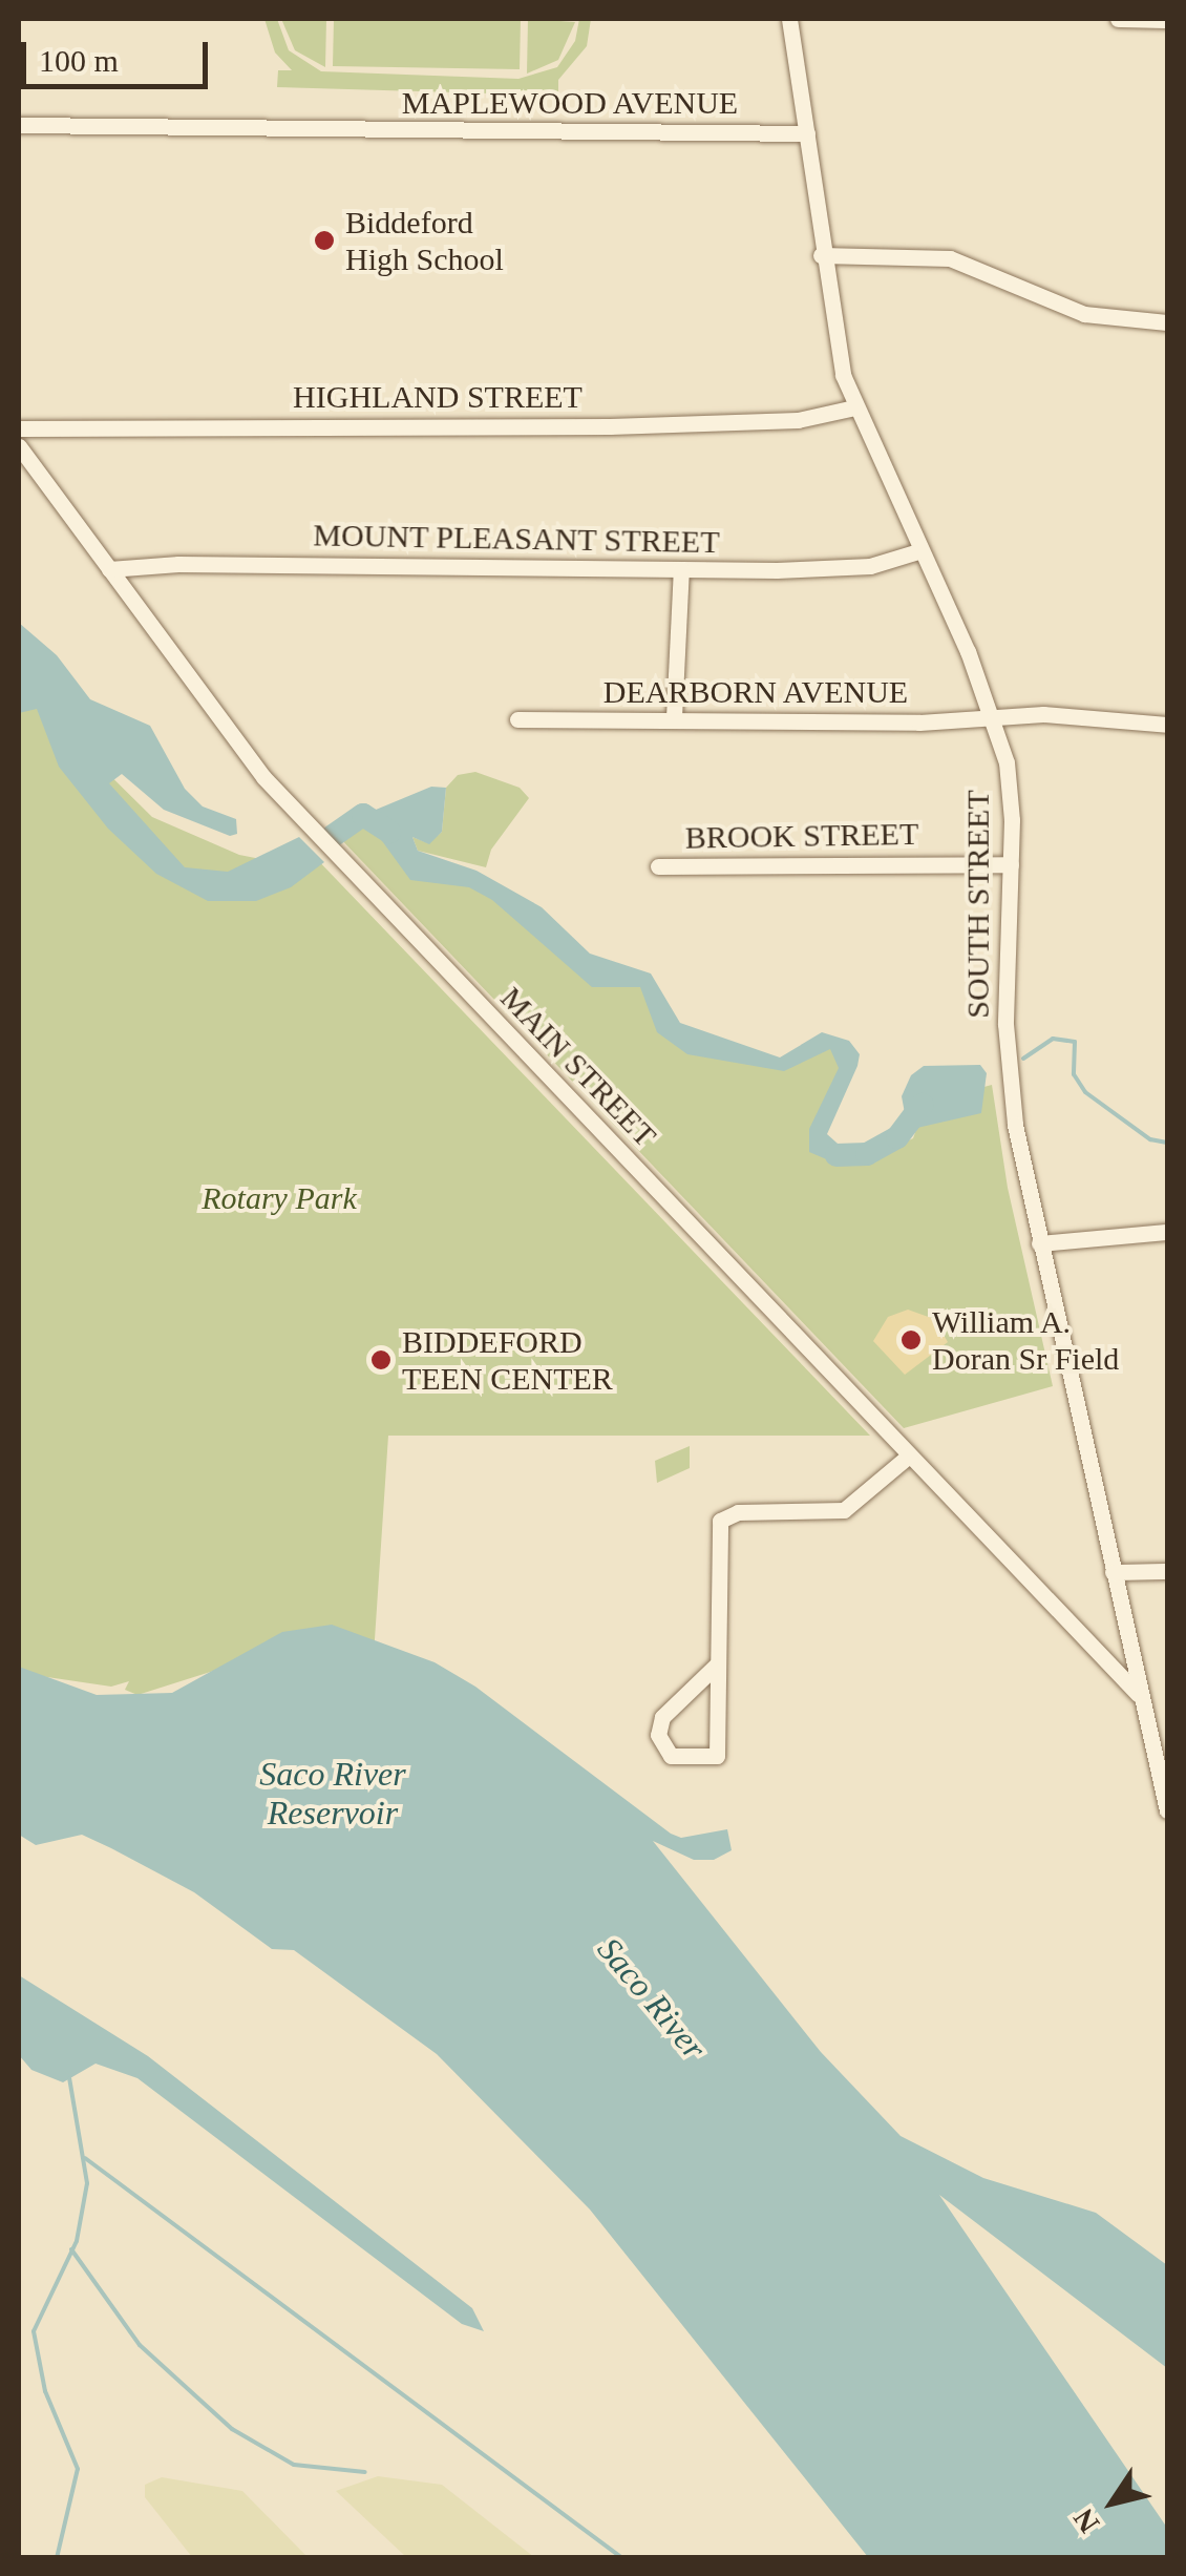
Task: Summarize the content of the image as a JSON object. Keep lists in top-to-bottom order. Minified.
{"streets":{"street":["MAPLEWOOD AVENUE","HIGHLAND STREET","MOUNT PLEASANT STREET","DEARBORN AVENUE","BROOK STREET","SOUTH STREET","MAIN STREET"]},"crossings":[["MAPLEWOOD AVENUE","SOUTH STREET"],["HIGHLAND STREET","SOUTH STREET"],["MOUNT PLEASANT STREET","SOUTH STREET"],["MOUNT PLEASANT STREET","MAIN STREET"],["DEARBORN AVENUE","SOUTH STREET"],["BROOK STREET","SOUTH STREET"],["SOUTH STREET","MAIN STREET"]],"water":["Saco River Reservoir","Saco River"],"parks":["Rotary Park"],"places":["Biddeford High School","William A. Doran Sr Field","BIDDEFORD TEEN CENTER"],"scale_bar":"100 m","north":"bottom left"}
